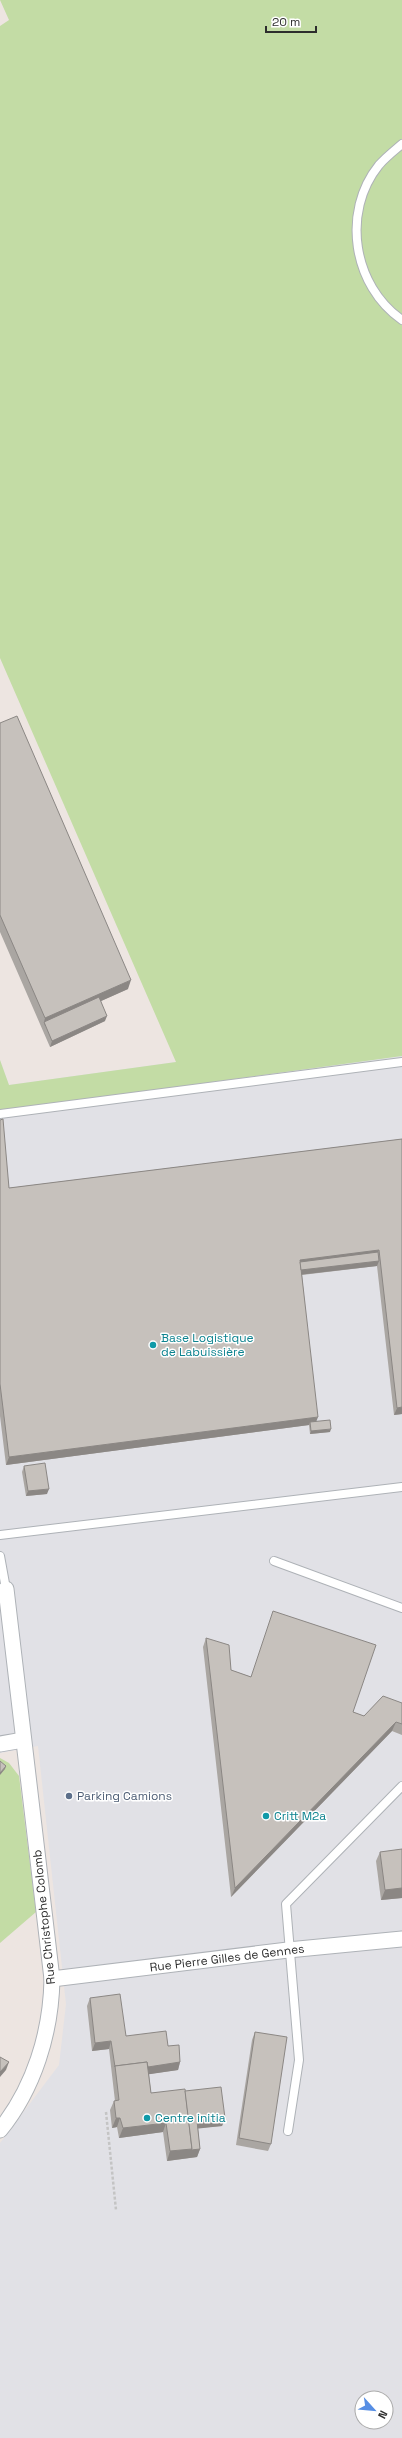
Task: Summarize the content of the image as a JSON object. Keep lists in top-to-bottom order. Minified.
{"streets":{"street":["Rue Christophe Colomb","Rue Pierre Gilles de Gennes"]},"crossings":[["Rue Christophe Colomb","Rue Pierre Gilles de Gennes"]],"places":["Base Logistique de Labuissière","Parking Camions","Critt M2a","Centre initia"],"scale_bar":"20 m","north":"bottom right"}
